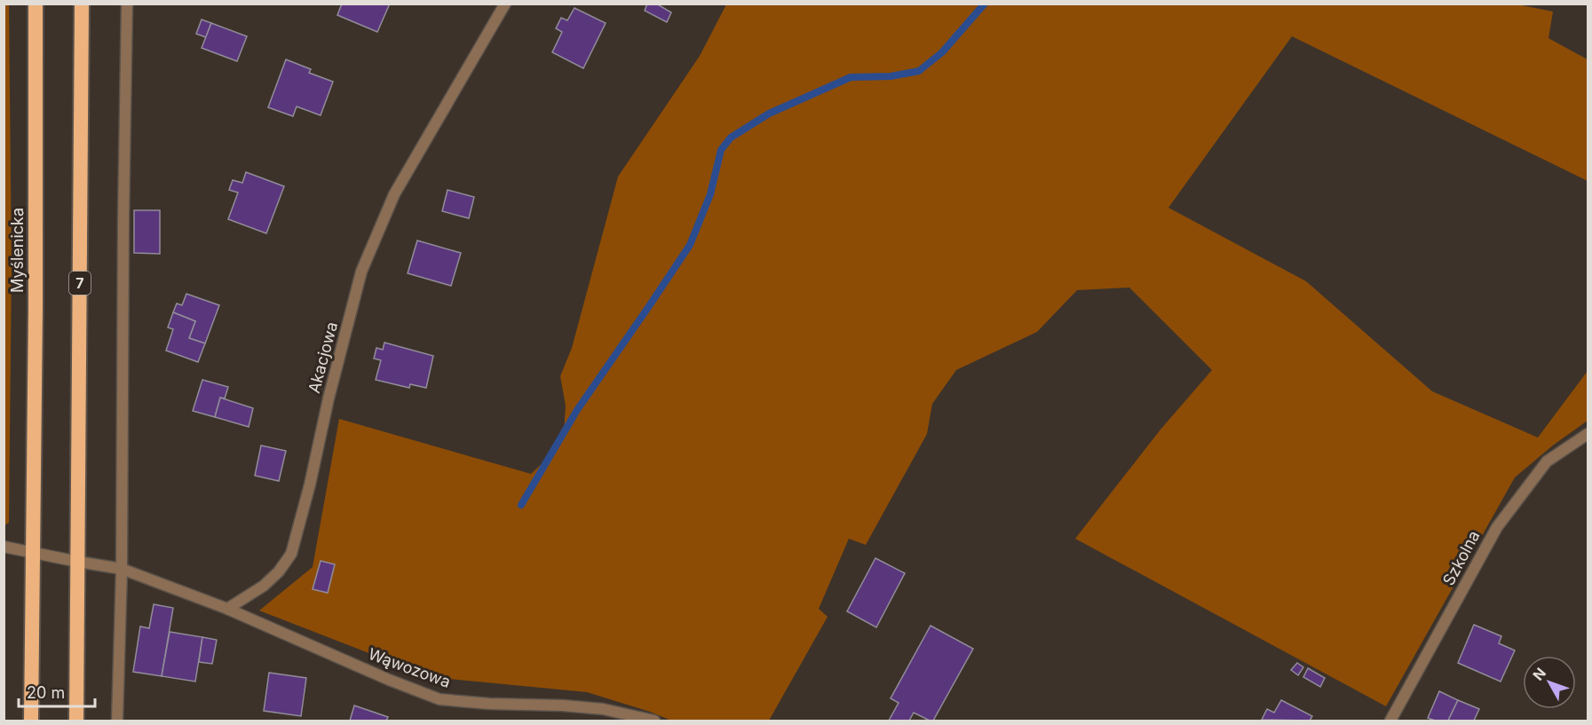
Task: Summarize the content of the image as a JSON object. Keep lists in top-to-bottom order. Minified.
{"streets":{"highway":["Myślenicka","7"],"street":["Akacjowa","Szkolna","Wąwozowa"]},"crossings":[["Akacjowa","Wąwozowa"]],"scale_bar":"20 m","north":"top left"}
